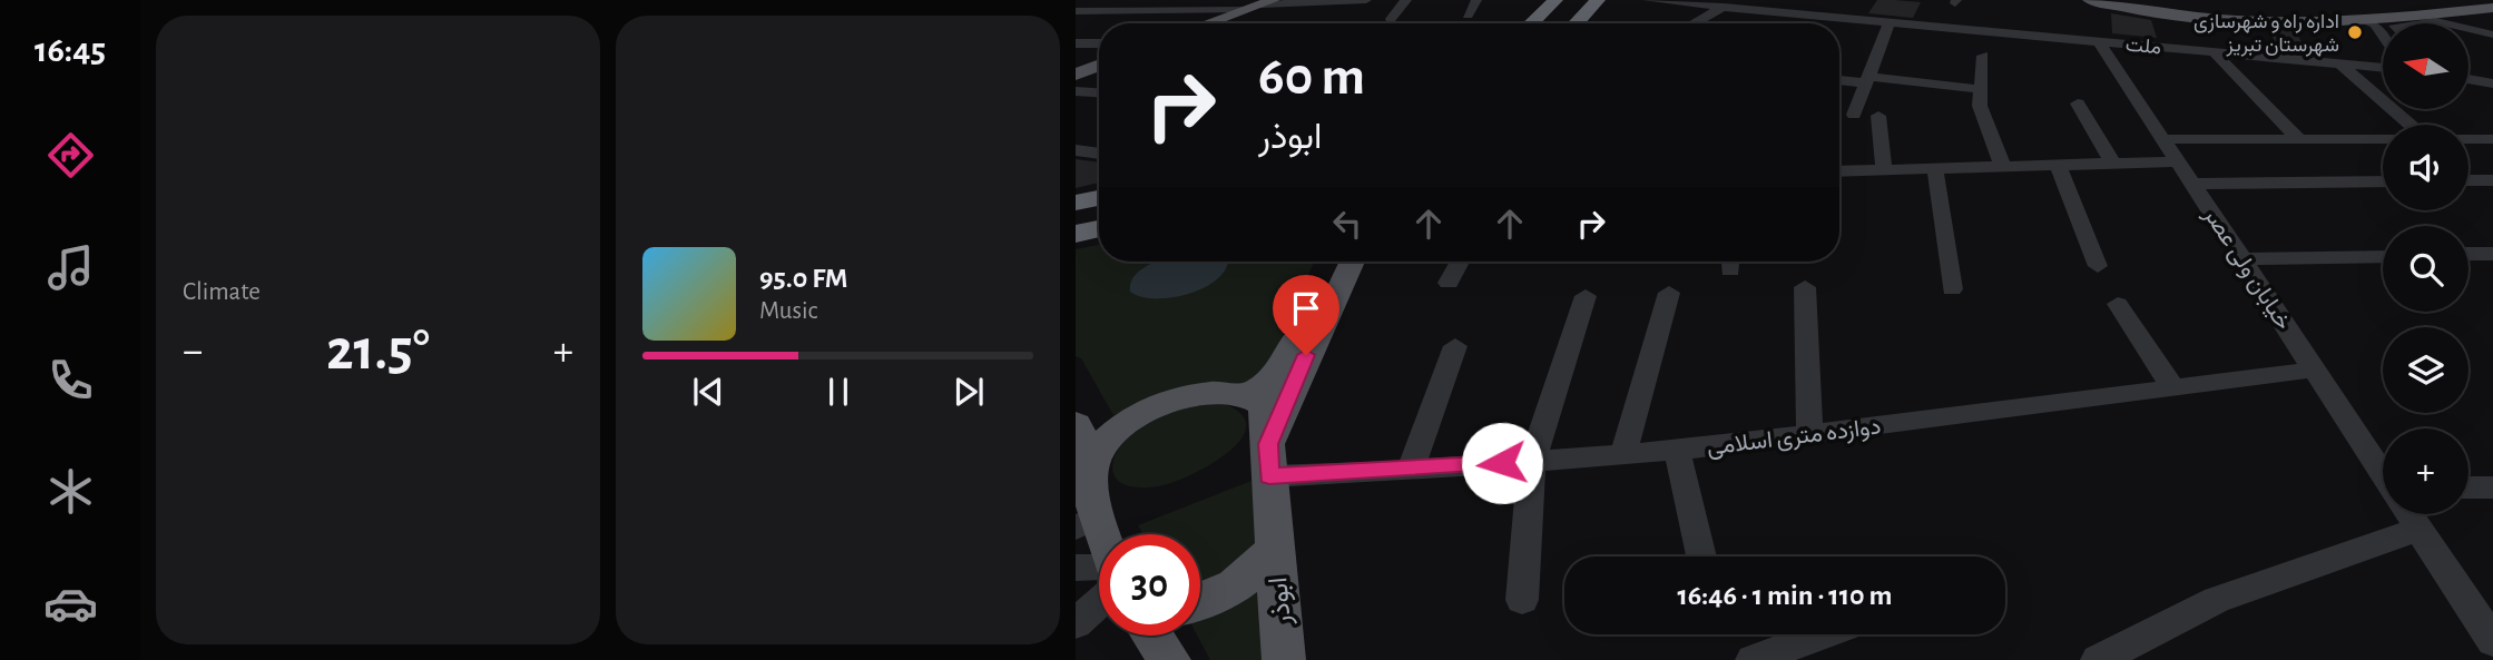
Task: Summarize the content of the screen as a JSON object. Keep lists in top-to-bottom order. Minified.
{"streets":{"main road":["ابوذر"],"street":["ملت","خیابان ولی عصر","دوازده متری اسلامی"]},"crossings":[["ملت","خیابان ولی عصر"],["خیابان ولی عصر","دوازده متری اسلامی"]],"places":["اداره راه و شهرسازی شهرستان تبریز"],"north":"left","page":{"tabs":"16:45","tile":"Climate","map_buttons":"+","turn":["60 m","ابوذر"],"song":["95.0 FM","Music"],"heat":["−","21.5°","+"],"limit":"30","trip":"16:46 · 1 min · 110 m"}}
